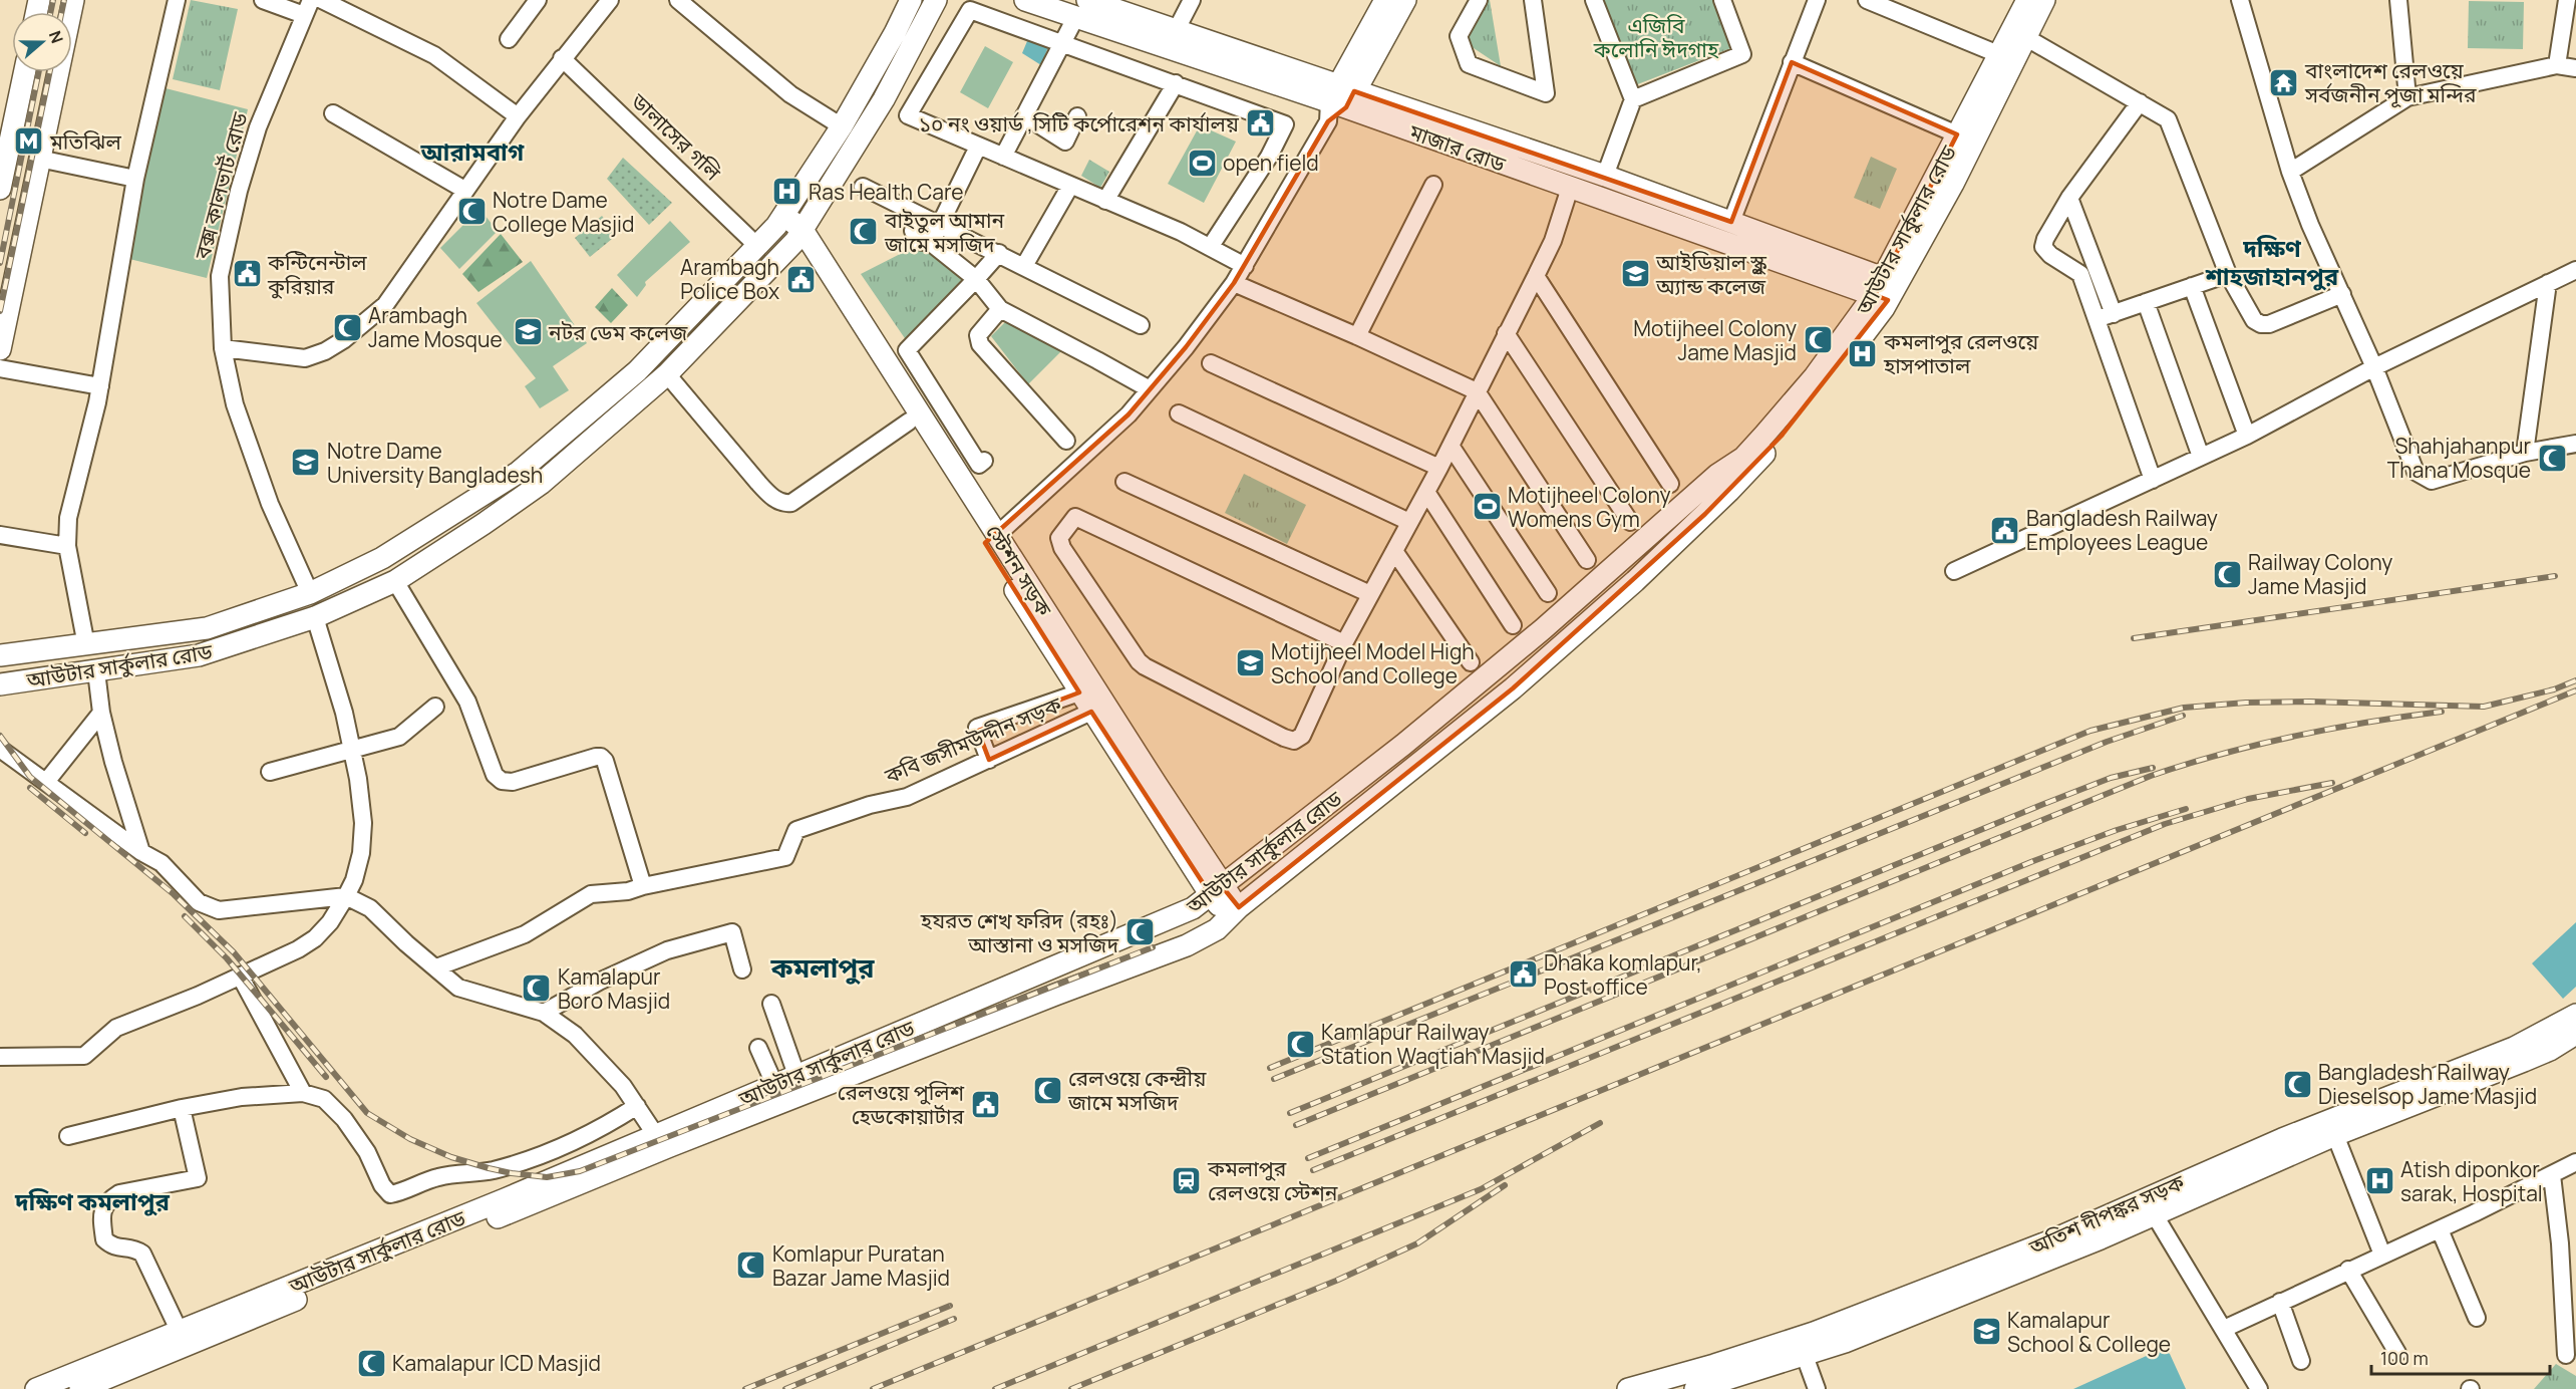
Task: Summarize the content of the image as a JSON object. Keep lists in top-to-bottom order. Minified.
{"streets":{"main road":["মাজার রোড","আউটার সার্কুলার রোড","স্টেশন সড়ক","অতিশ দীপঙ্কর সড়ক"],"street":["ডালাসের গলি","বক্স কালভার্ট রোড","কবি জসীমউদ্দীন সড়ক"]},"crossings":[["ডালাসের গলি","আউটার সার্কুলার রোড"],["মাজার রোড","আউটার সার্কুলার রোড"],["বক্স কালভার্ট রোড","আউটার সার্কুলার রোড"],["আউটার সার্কুলার রোড","স্টেশন সড়ক"],["স্টেশন সড়ক","কবি জসীমউদ্দীন সড়ক"]],"districts":["আরামবাগ","দক্ষিণ শাহজাহানপুর","কমলাপুর","দক্ষিণ কমলাপুর"],"parks":["এজিবি কলোনি ঈদগাহ"],"places":{"temple":["বাংলাদেশ রেলওয়ে সর্বজনীন পূজা মন্দির"],"public building":["১০ নং ওয়ার্ড ,সিটি কর্পোরেশন কার্যালয়","কন্টিনেন্টাল কুরিয়ার","Arambagh Police Box","Bangladesh Railway Employees League","Dhaka komlapur, Post office","রেলওয়ে পুলিশ হেডকোয়ার্টার"],"metro station":["মতিঝিল"],"sports":["open field","Motijheel Colony Womens Gym"],"hospital":["Ras Health Care","কমলাপুর রেলওয়ে হাসপাতাল","Atish diponkor sarak, Hospital"],"mosque":["Notre Dame College Masjid","বাইতুল আমান জামে মসজিদ","Arambagh Jame Mosque","Motijheel Colony Jame Masjid","Shahjahanpur Thana Mosque","Railway Colony Jame Masjid","হযরত শেখ ফরিদ (রহঃ) আস্তানা ও মসজিদ","Kamalapur Boro Masjid","Kamlapur Railway Station Waqtiah Masjid","Bangladesh Railway Dieselsop Jame Masjid","রেলওয়ে কেন্দ্রীয় জামে মসজিদ","Komlapur Puratan Bazar Jame Masjid","Kamalapur ICD Masjid"],"school or university":["আইডিয়াল স্কুল অ্যান্ড কলেজ","নটর ডেম কলেজ","Notre Dame University Bangladesh","Motijheel Model High School and College","Kamalapur School & College"],"station":["কমলাপুর রেলওয়ে স্টেশন"]},"scale_bar":"100 m","north":"right"}
